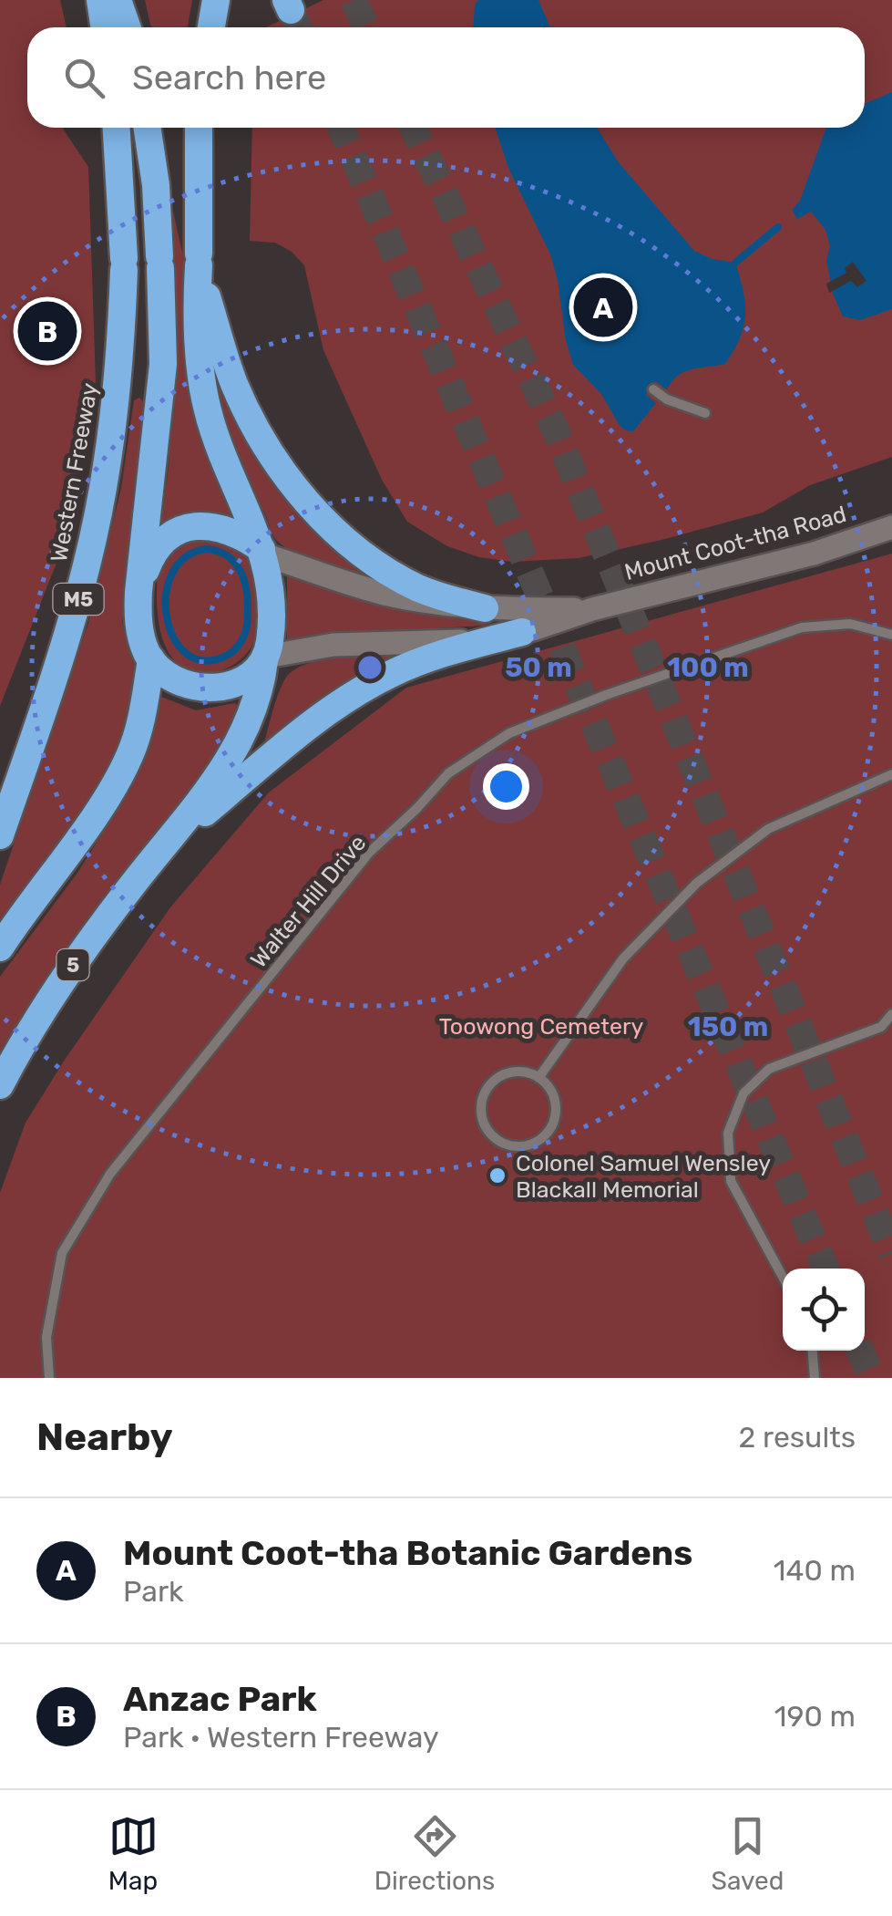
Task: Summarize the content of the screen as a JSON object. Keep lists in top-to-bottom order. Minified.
{"streets":{"highway":["Western Freeway","M5","5"],"main road":["Mount Coot-tha Road"],"lane":["Walter Hill Drive"]},"crossings":[["Mount Coot-tha Road","5"]],"parks":["Toowong Cemetery"],"places":["Colonel Samuel Wensley Blackall Memorial"],"page":{"search":"Search here","pins":["A","B"],"heading":["Nearby","2 results"],"list":[{"mark":"A","name":"Mount Coot-tha Botanic Gardens","note":"Park","value":"140 m"},{"mark":"B","name":"Anzac Park","note":"Park · Western Freeway","value":"190 m"}],"nav":["Map","Directions","Saved"]},"rings":["50 m","100 m","150 m"]}
